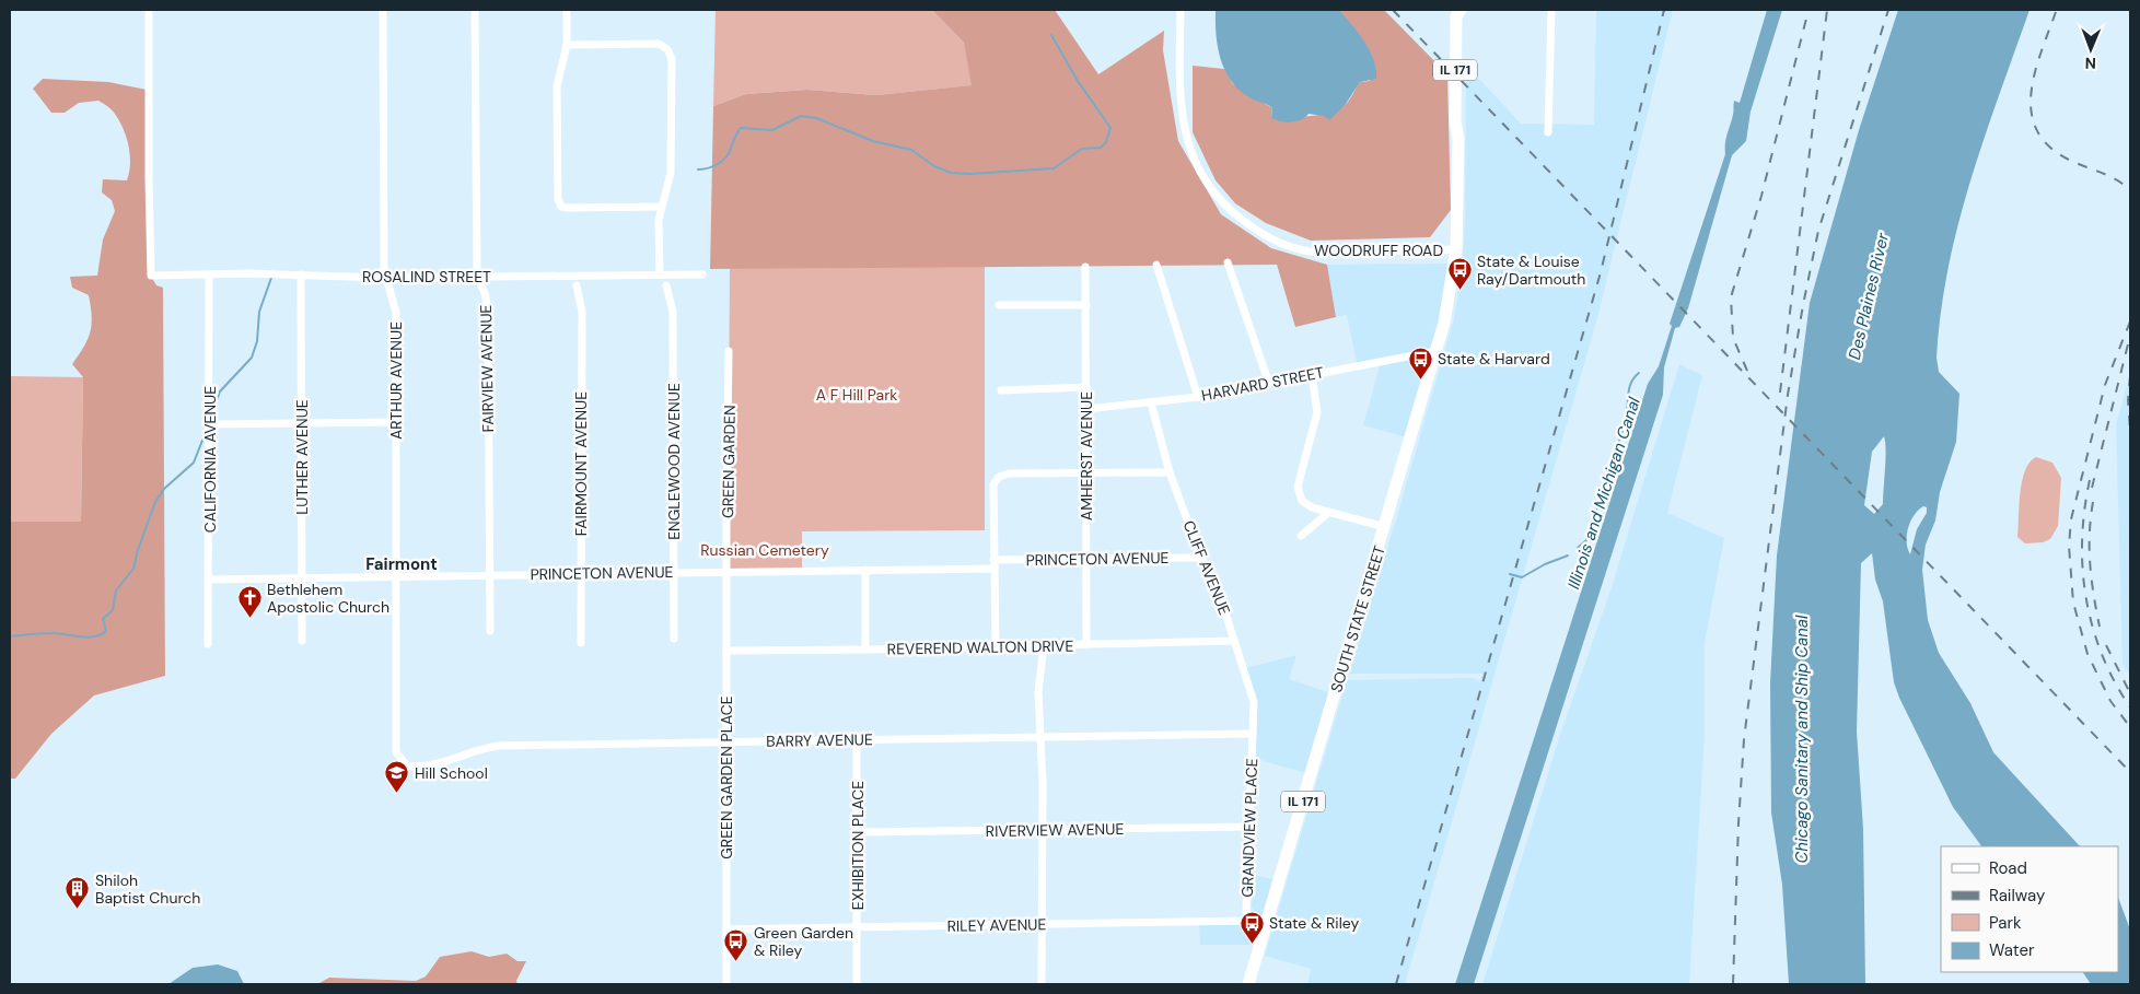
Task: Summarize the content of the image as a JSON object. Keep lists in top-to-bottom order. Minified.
{"streets":{"main road":["IL 171","SOUTH STATE STREET"],"street":["WOODRUFF ROAD","ROSALIND STREET","FAIRVIEW AVENUE","ARTHUR AVENUE","HARVARD STREET","AMHERST AVENUE","LUTHER AVENUE","CALIFORNIA AVENUE","ENGLEWOOD AVENUE","GREEN GARDEN","FAIRMOUNT AVENUE","PRINCETON AVENUE","CLIFF AVENUE","REVEREND WALTON DRIVE","BARRY AVENUE","GREEN GARDEN PLACE","GRANDVIEW PLACE","RIVERVIEW AVENUE","EXHIBITION PLACE","RILEY AVENUE"]},"crossings":[["IL 171","WOODRUFF ROAD"],["IL 171","SOUTH STATE STREET"],["WOODRUFF ROAD","SOUTH STATE STREET"],["ROSALIND STREET","FAIRVIEW AVENUE"],["ROSALIND STREET","ARTHUR AVENUE"],["ROSALIND STREET","LUTHER AVENUE"],["ROSALIND STREET","CALIFORNIA AVENUE"],["FAIRVIEW AVENUE","PRINCETON AVENUE"],["ARTHUR AVENUE","PRINCETON AVENUE"],["ARTHUR AVENUE","BARRY AVENUE"],["HARVARD STREET","AMHERST AVENUE"],["HARVARD STREET","CLIFF AVENUE"],["HARVARD STREET","SOUTH STATE STREET"],["AMHERST AVENUE","PRINCETON AVENUE"],["AMHERST AVENUE","REVEREND WALTON DRIVE"],["LUTHER AVENUE","PRINCETON AVENUE"],["CALIFORNIA AVENUE","PRINCETON AVENUE"],["ENGLEWOOD AVENUE","PRINCETON AVENUE"],["GREEN GARDEN","PRINCETON AVENUE"],["GREEN GARDEN","GREEN GARDEN PLACE"],["FAIRMOUNT AVENUE","PRINCETON AVENUE"],["PRINCETON AVENUE","CLIFF AVENUE"],["PRINCETON AVENUE","GREEN GARDEN PLACE"],["CLIFF AVENUE","REVEREND WALTON DRIVE"],["CLIFF AVENUE","BARRY AVENUE"],["CLIFF AVENUE","GRANDVIEW PLACE"],["SOUTH STATE STREET","RILEY AVENUE"],["REVEREND WALTON DRIVE","GREEN GARDEN PLACE"],["BARRY AVENUE","GREEN GARDEN PLACE"],["BARRY AVENUE","GRANDVIEW PLACE"],["BARRY AVENUE","EXHIBITION PLACE"],["GREEN GARDEN PLACE","RILEY AVENUE"],["GRANDVIEW PLACE","RIVERVIEW AVENUE"],["GRANDVIEW PLACE","RILEY AVENUE"],["RIVERVIEW AVENUE","EXHIBITION PLACE"],["EXHIBITION PLACE","RILEY AVENUE"]],"districts":["Fairmont"],"water":["Des Plaines River","Illinois and Michigan Canal","Chicago Sanitary and Ship Canal"],"parks":["A F Hill Park","Russian Cemetery"],"places":{"bus stop":["State & Louise Ray/Dartmouth","State & Harvard","State & Riley","Green Garden & Riley"],"church":["Bethlehem Apostolic Church"],"school or university":["Hill School"],"building":["Shiloh Baptist Church"]},"legend":["Road","Railway","Park","Water"],"north":"bottom"}
